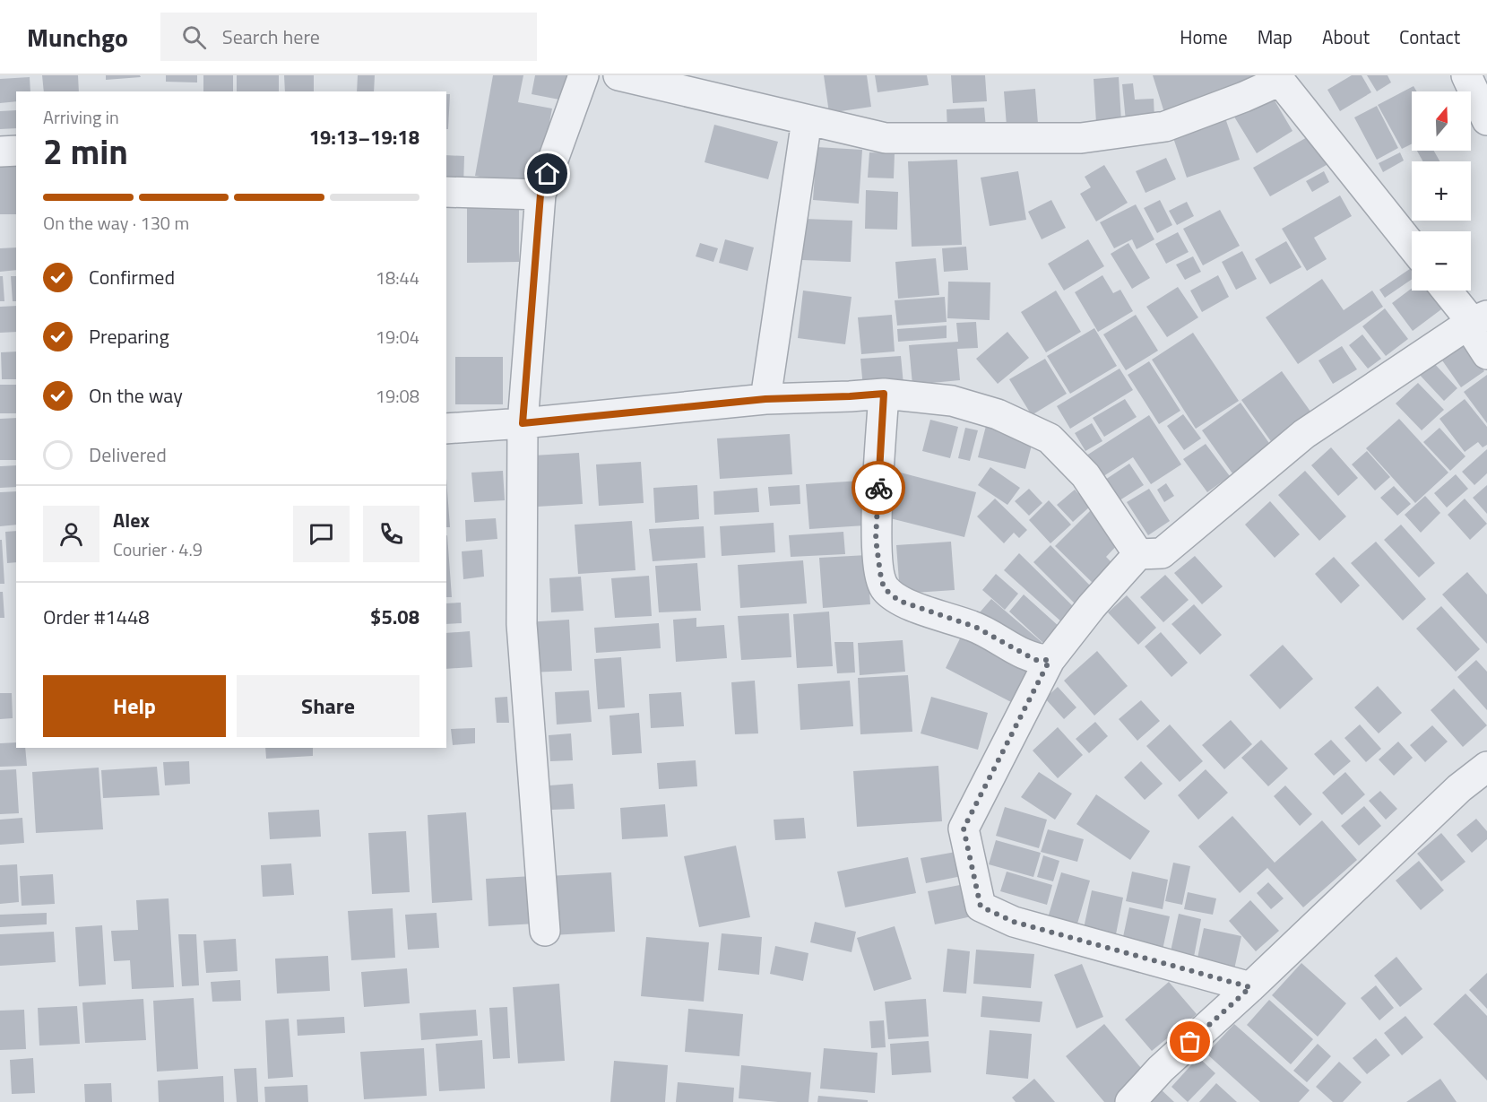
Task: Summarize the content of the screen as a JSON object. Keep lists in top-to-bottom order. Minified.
{"north":"top","page":{"header":"Munchgo","search":"Search here","nav":["Home","Map","About","Contact"],"map_buttons":["+","−"],"heading":["2 min","Arriving in","19:13–19:18"],"panel":["Alex","Courier · 4.9","Order #1448","$5.08"],"bar":"On the way · 130 m","list":[["Confirmed","18:44"],["Preparing","19:04"],["On the way","19:08"],"Delivered"],"buttons":["Help","Share"]}}
